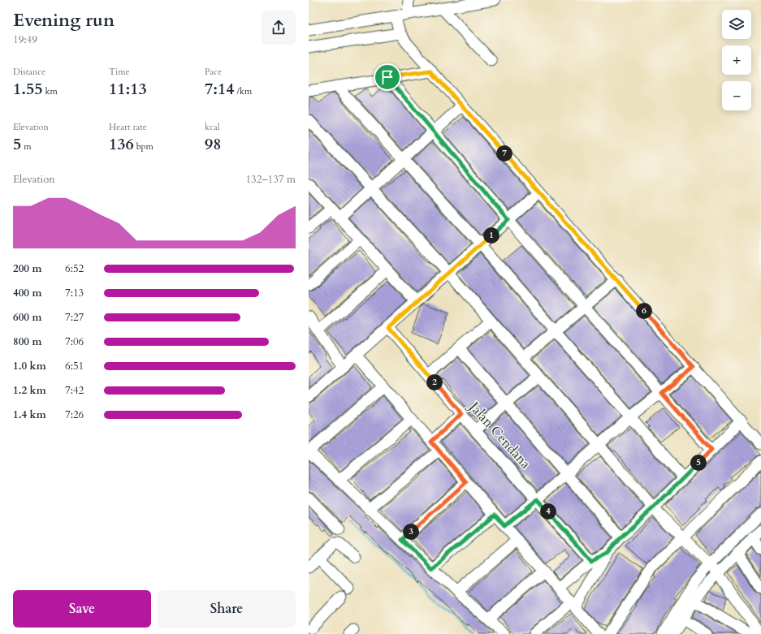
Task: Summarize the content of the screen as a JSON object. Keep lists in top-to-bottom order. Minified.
{"streets":{"street":["Jalan Cendana"]},"page":{"heading":["Evening run","19:49"],"map_buttons":["+","−"],"stats":[["Distance","1.55 km"],["Time","11:13"],["Pace","7:14 /km"],["Elevation","5 m"],["Heart rate","136 bpm"],["kcal","98"]],"pins":["7","1","6","2","5","4","3"],"chart":["Elevation","132–137 m"],"list":[{"name":"200 m","note":"6:52"},{"name":"400 m","note":"7:13"},{"name":"600 m","note":"7:27"},{"name":"800 m","note":"7:06"},{"name":"1.0 km","note":"6:51"},{"name":"1.2 km","note":"7:42"},{"name":"1.4 km","note":"7:26"}],"buttons":["Save","Share"]}}
